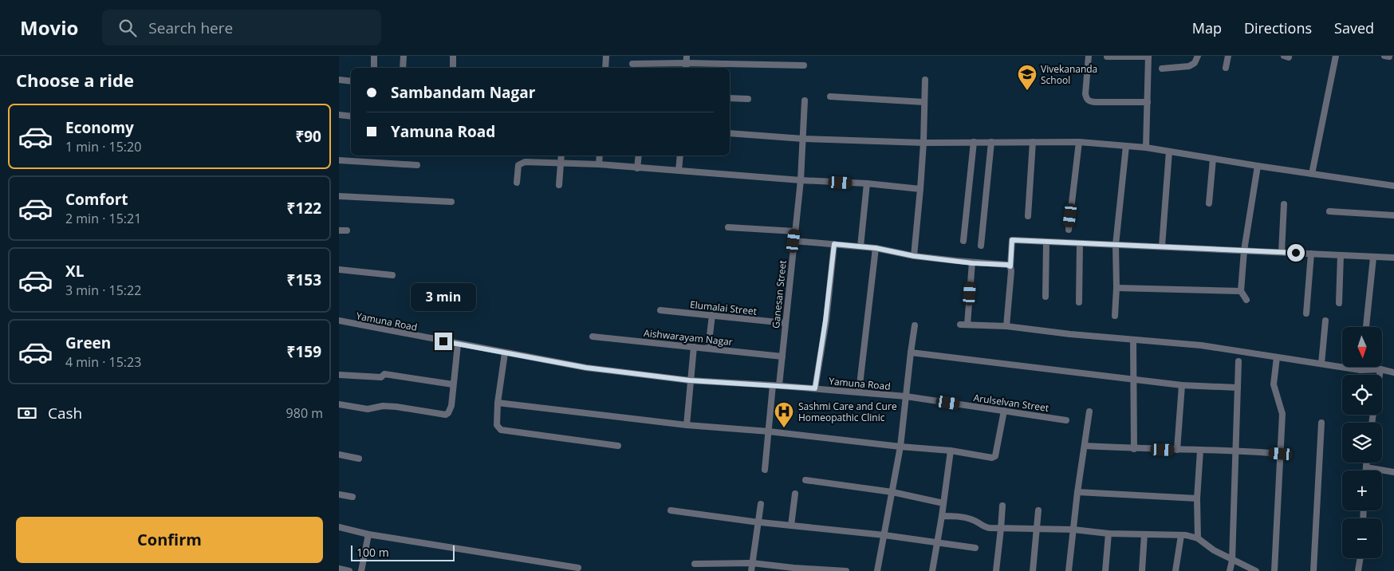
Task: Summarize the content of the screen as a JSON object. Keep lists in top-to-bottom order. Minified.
{"streets":{"street":["Ganesan Street","Elumalai Street","Yamuna Road","Aishwarayam Nagar","Arulselvan Street"]},"crossings":[["Ganesan Street","Elumalai Street"],["Ganesan Street","Yamuna Road"],["Ganesan Street","Aishwarayam Nagar"],["Yamuna Road","Arulselvan Street"]],"places":{"school or university":["Vivekananda School"],"hospital":["Sashmi Care and Cure Homeopathic Clinic"]},"scale_bar":"100 m","north":"bottom","page":{"header":"Movio","search":"Search here","nav":["Map","Directions","Saved"],"heading":"Choose a ride","banner":["Sambandam Nagar","Yamuna Road"],"list":[{"name":"Economy","note":"1 min · 15:20","value":"₹90"},{"name":"Comfort","note":"2 min · 15:21","value":"₹122"},{"name":"XL","note":"3 min · 15:22","value":"₹153"},{"name":"Green","note":"4 min · 15:23","value":"₹159"}],"bubble":"3 min","map_buttons":["+","−"],"pay":["Cash","980 m"],"buttons":"Confirm","scale":"100 m"}}
